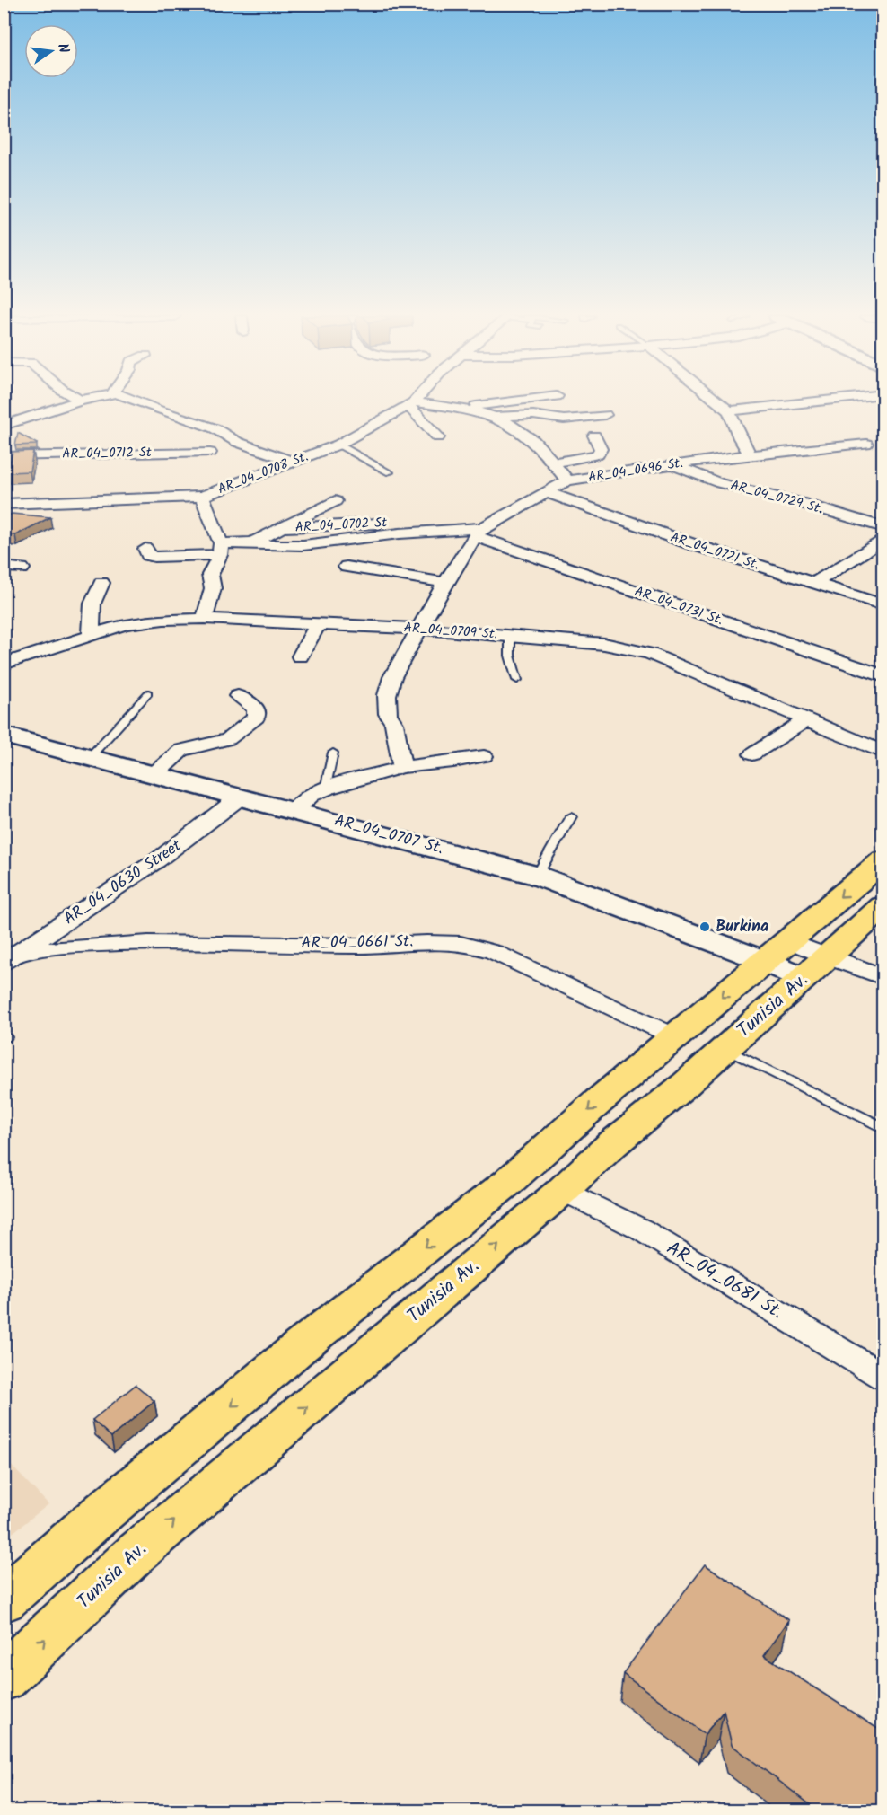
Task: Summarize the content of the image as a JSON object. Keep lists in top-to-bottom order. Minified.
{"streets":{"main road":["Tunisia Av."],"street":["AR_04_0712 St","AR_04_0696 St.","AR_04_0708 St.","AR_04_0729 St.","AR_04_0702 St","AR_04_0721 St.","AR_04_0731 St.","AR_04_0709 St.","AR_04_0707 St.","AR_04_0630 Street","AR_04_0661 St.","AR_04_0681 St."]},"crossings":[["AR_04_0696 St.","AR_04_0729 St."],["AR_04_0696 St.","AR_04_0721 St."],["AR_04_0696 St.","AR_04_0731 St."],["AR_04_0707 St.","AR_04_0630 Street"],["AR_04_0707 St.","Tunisia Av."],["AR_04_0630 Street","AR_04_0661 St."],["Tunisia Av.","AR_04_0681 St."]],"places":["Burkina"],"north":"right"}
